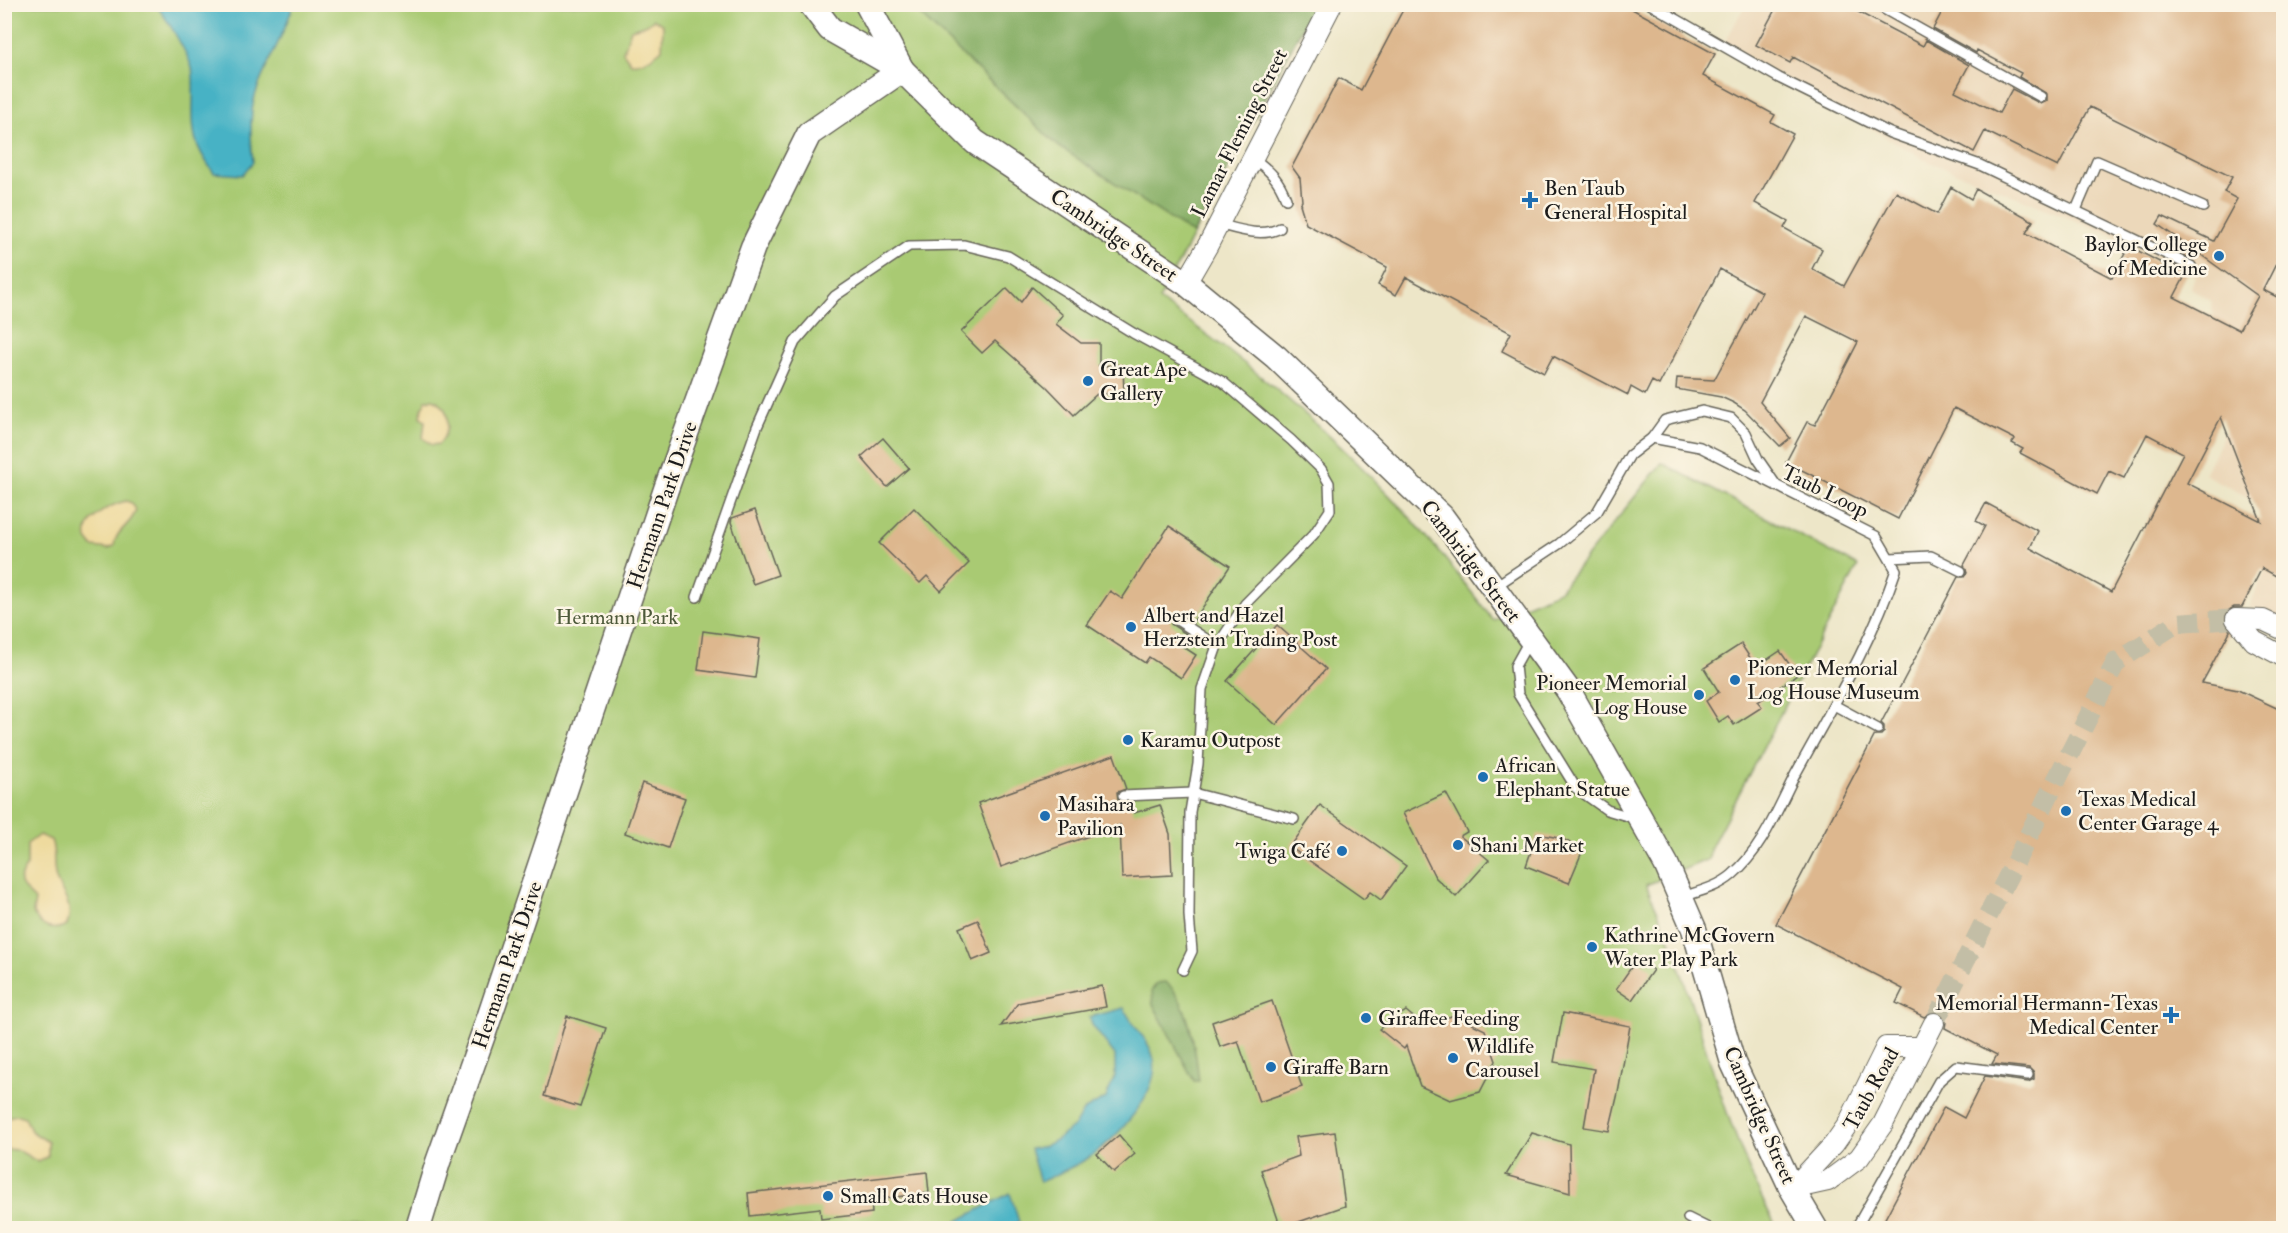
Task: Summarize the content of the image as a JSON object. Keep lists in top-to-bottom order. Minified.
{"streets":{"street":["Lamar Fleming Street","Cambridge Street","Hermann Park Drive","Taub Road"],"lane":["Taub Loop"]},"crossings":[["Lamar Fleming Street","Cambridge Street"],["Cambridge Street","Hermann Park Drive"],["Cambridge Street","Taub Road"]],"parks":["Hermann Park"],"places":{"health":["Ben Taub General Hospital","Memorial Hermann-Texas Medical Center"],"other":["Baylor College of Medicine","Great Ape Gallery","Albert and Hazel Herzstein Trading Post","Pioneer Memorial Log House Museum","Pioneer Memorial Log House","Karamu Outpost","African Elephant Statue","Texas Medical Center Garage 4","Masihara Pavilion","Shani Market","Twiga Café","Kathrine McGovern Water Play Park","Giraffee Feeding","Wildlife Carousel","Giraffe Barn","Small Cats House"]}}
